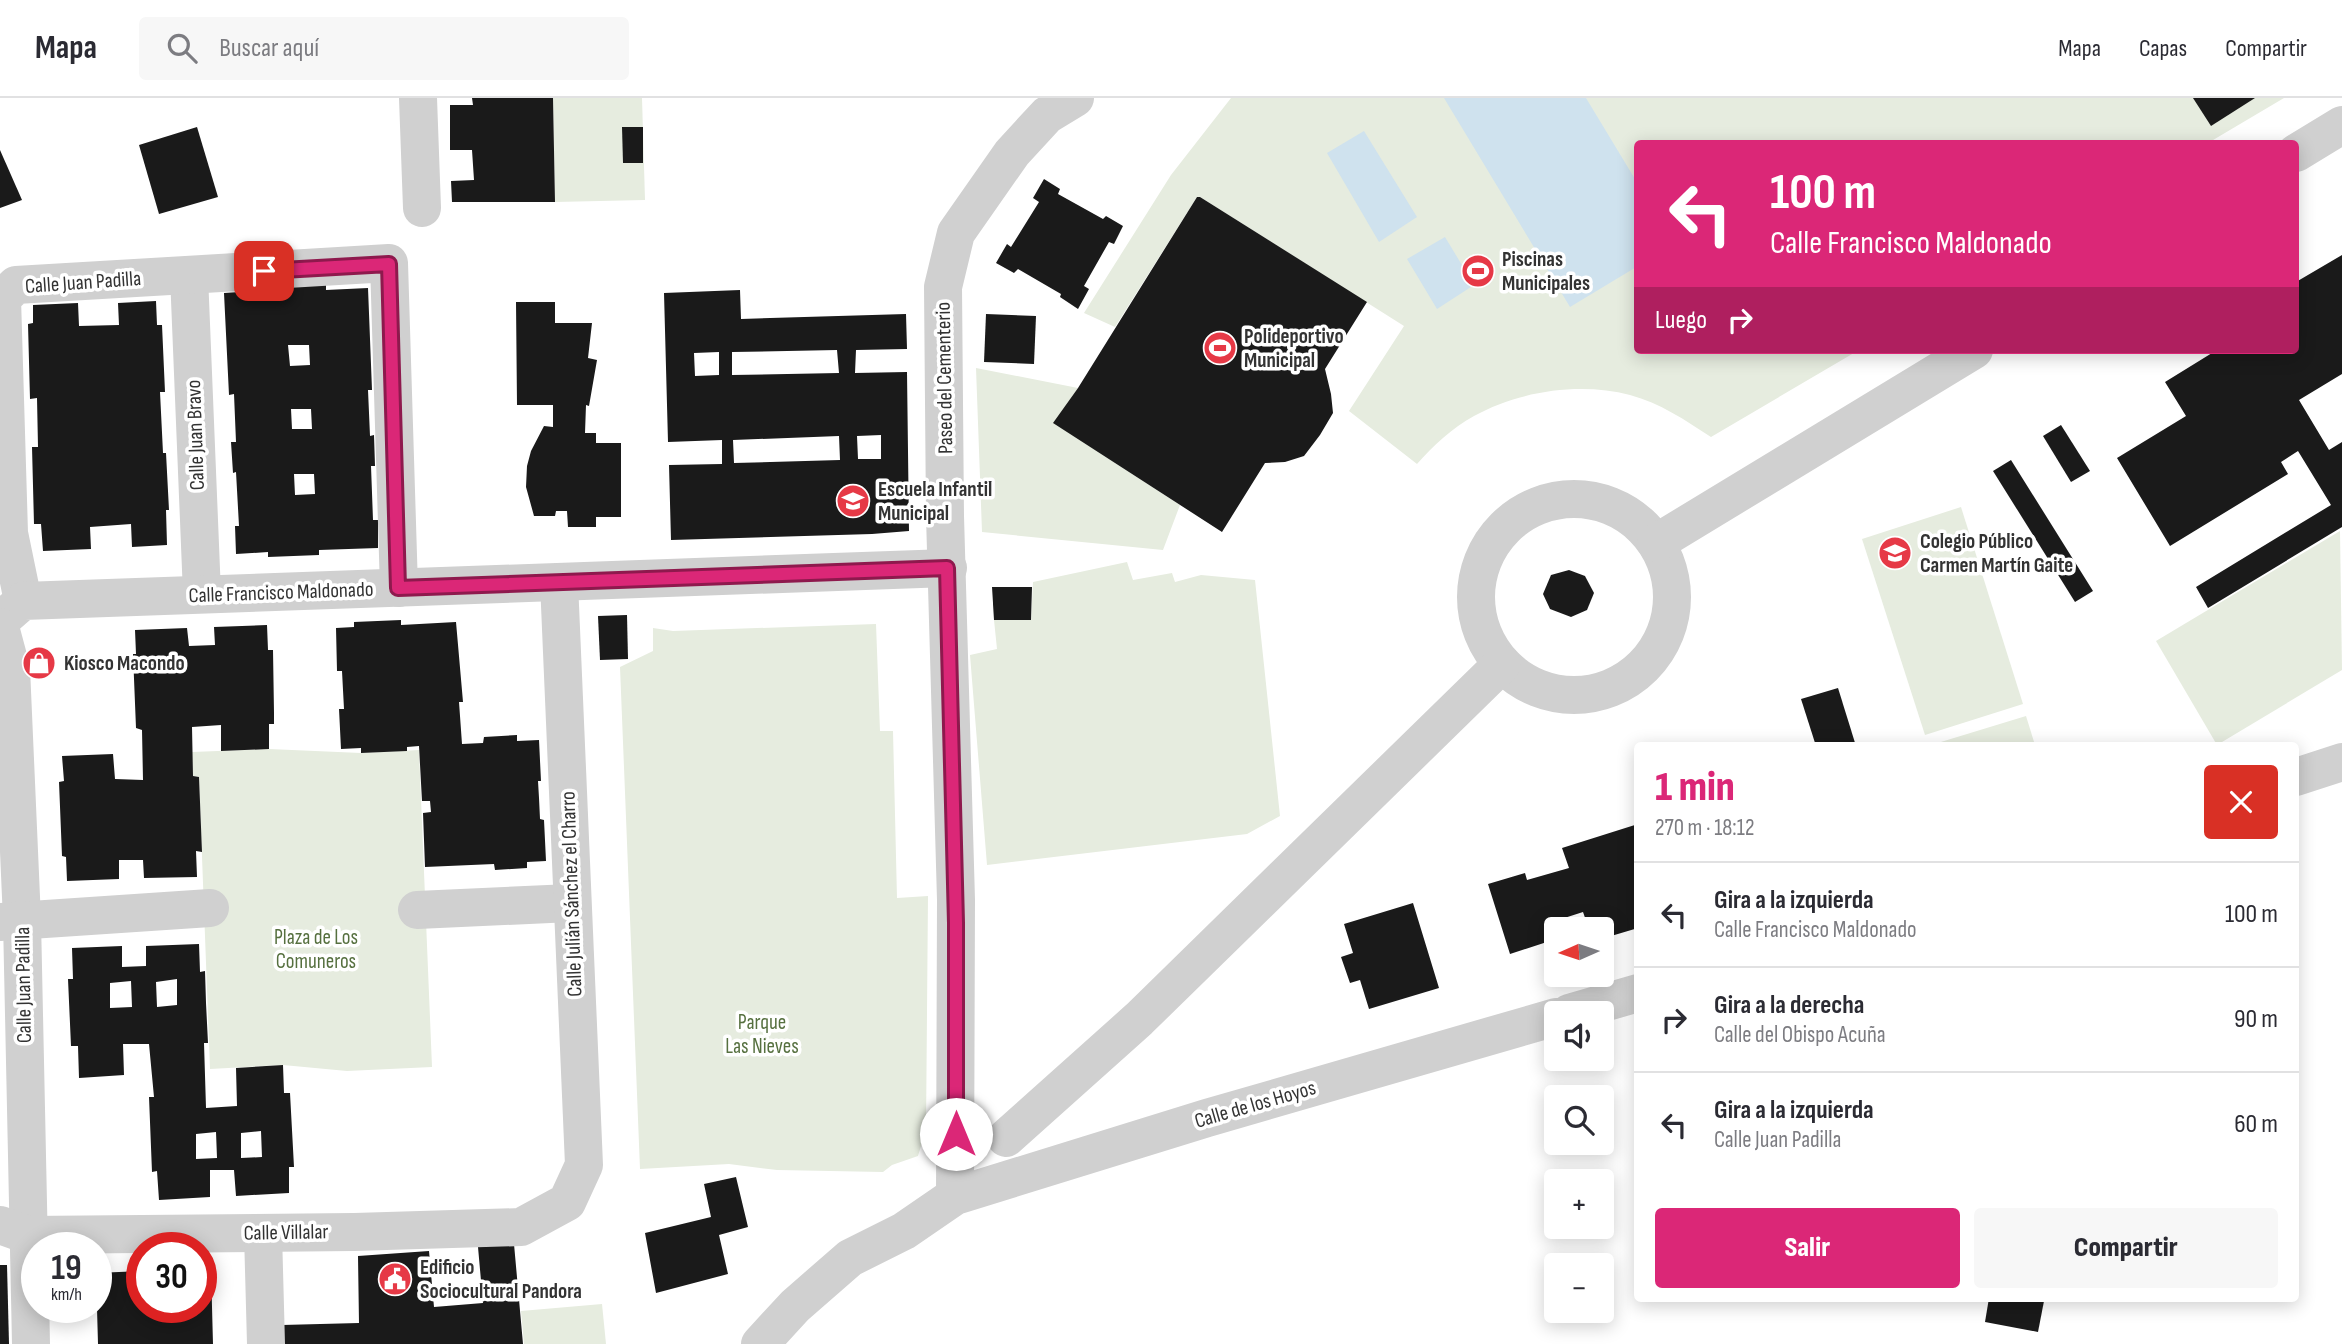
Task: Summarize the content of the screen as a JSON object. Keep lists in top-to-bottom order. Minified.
{"streets":{"street":["Calle Juan Padilla","Paseo del Cementerio","Calle Juan Bravo","Calle Francisco Maldonado","Calle Julián Sánchez el Charro","Calle de los Hoyos","Calle Villalar"]},"crossings":[["Calle Juan Padilla","Calle Juan Bravo"],["Calle Juan Padilla","Calle Francisco Maldonado"],["Calle Juan Padilla","Calle Villalar"],["Paseo del Cementerio","Calle Francisco Maldonado"],["Paseo del Cementerio","Calle de los Hoyos"],["Calle Juan Bravo","Calle Francisco Maldonado"],["Calle Francisco Maldonado","Calle Julián Sánchez el Charro"],["Calle Julián Sánchez el Charro","Calle Villalar"]],"parks":["Plaza de Los Comuneros","Parque Las Nieves"],"places":{"sports":["Piscinas Municipales","Polideportivo Municipal"],"school or university":["Escuela Infantil Municipal","Colegio Público Carmen Martín Gaite"],"shop":["Kiosco Macondo"],"public building":["Edificio Sociocultural Pandora"]},"north":"left","page":{"header":"Mapa","search":"Buscar aquí","nav":["Mapa","Capas","Compartir"],"turn":["100 m","Calle Francisco Maldonado"],"then":"Luego","heading":["1 min","270 m · 18:12"],"list":[{"name":"Gira a la izquierda","note":"Calle Francisco Maldonado","value":"100 m"},{"name":"Gira a la derecha","note":"Calle del Obispo Acuña","value":"90 m"},{"name":"Gira a la izquierda","note":"Calle Juan Padilla","value":"60 m"}],"map_buttons":["+","−"],"buttons":["Salir","Compartir"],"speed":"19 km/h","limit":"30"}}
